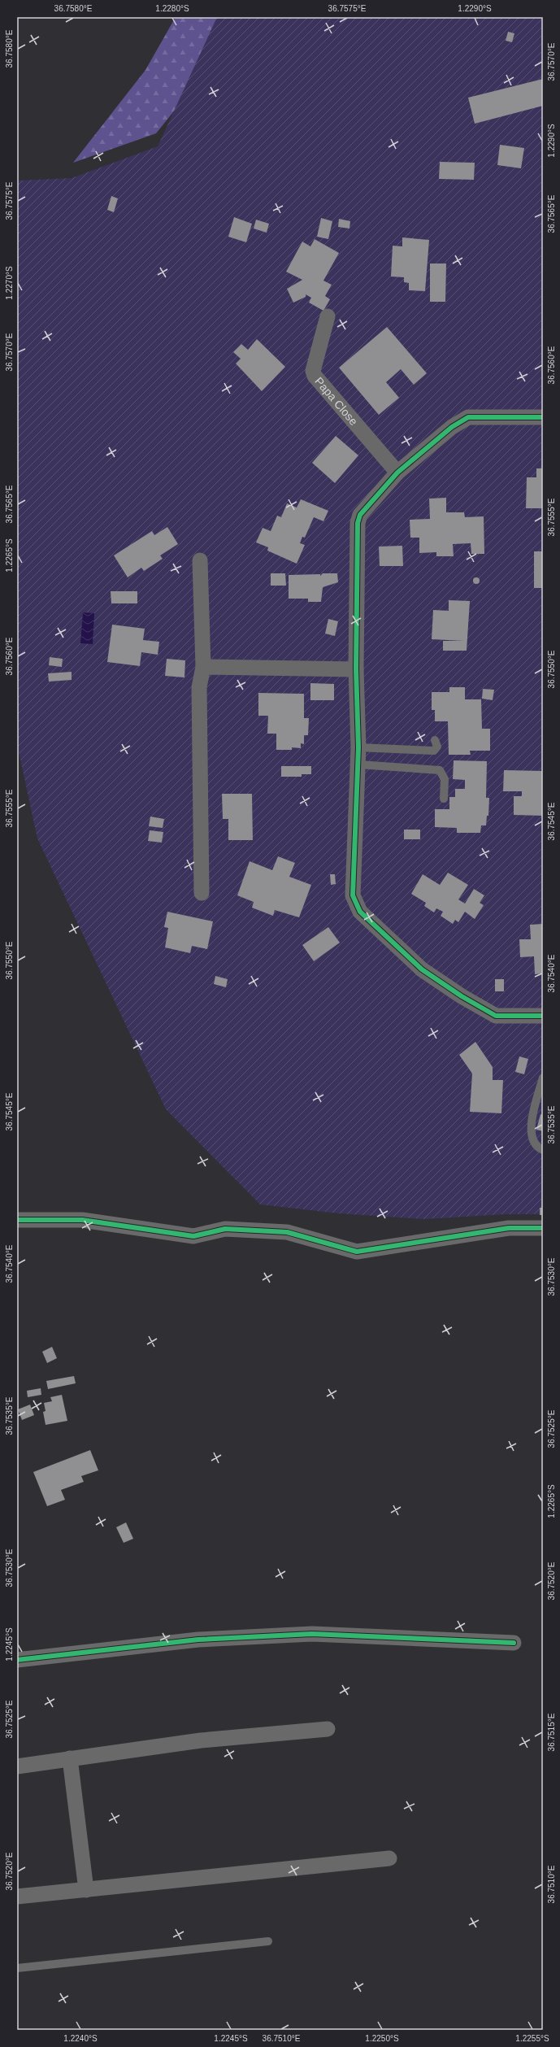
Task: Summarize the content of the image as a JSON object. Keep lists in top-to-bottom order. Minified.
{"streets":{"street":["Papa Close"]},"coordinates":["36.7580°E","1.2280°S","36.7575°E","1.2290°S","36.7570°E","36.7565°E","1.2270°S","36.7560°E","36.7555°E","1.2265°S","36.7550°E","36.7545°E","36.7540°E","36.7535°E","36.7530°E","36.7525°E","36.7520°E","1.2245°S","36.7515°E","36.7510°E","1.2240°S","1.2250°S","1.2255°S"]}
